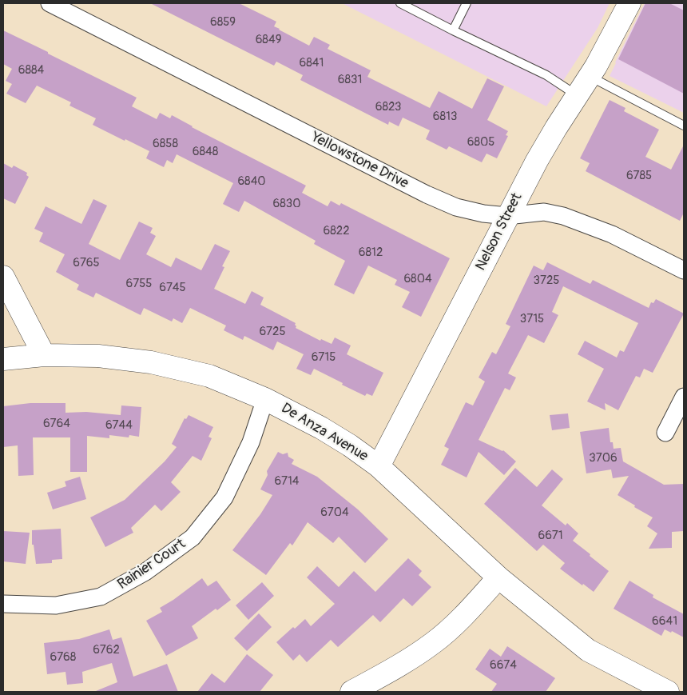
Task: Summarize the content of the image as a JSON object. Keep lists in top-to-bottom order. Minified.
{"streets":{"street":["Yellowstone Drive","Nelson Street","De Anza Avenue","Rainier Court"]},"crossings":[["Yellowstone Drive","Nelson Street"],["Nelson Street","De Anza Avenue"],["De Anza Avenue","Rainier Court"]],"house_numbers":["6859","6849","6841","6884","6831","6823","6813","6805","6858","6848","6785","6840","6830","6822","6812","6765","6804","3725","6755","6745","3715","6725","6715","6764","6744","3706","6714","6704","6671","6641","6762","6768","6674"]}
